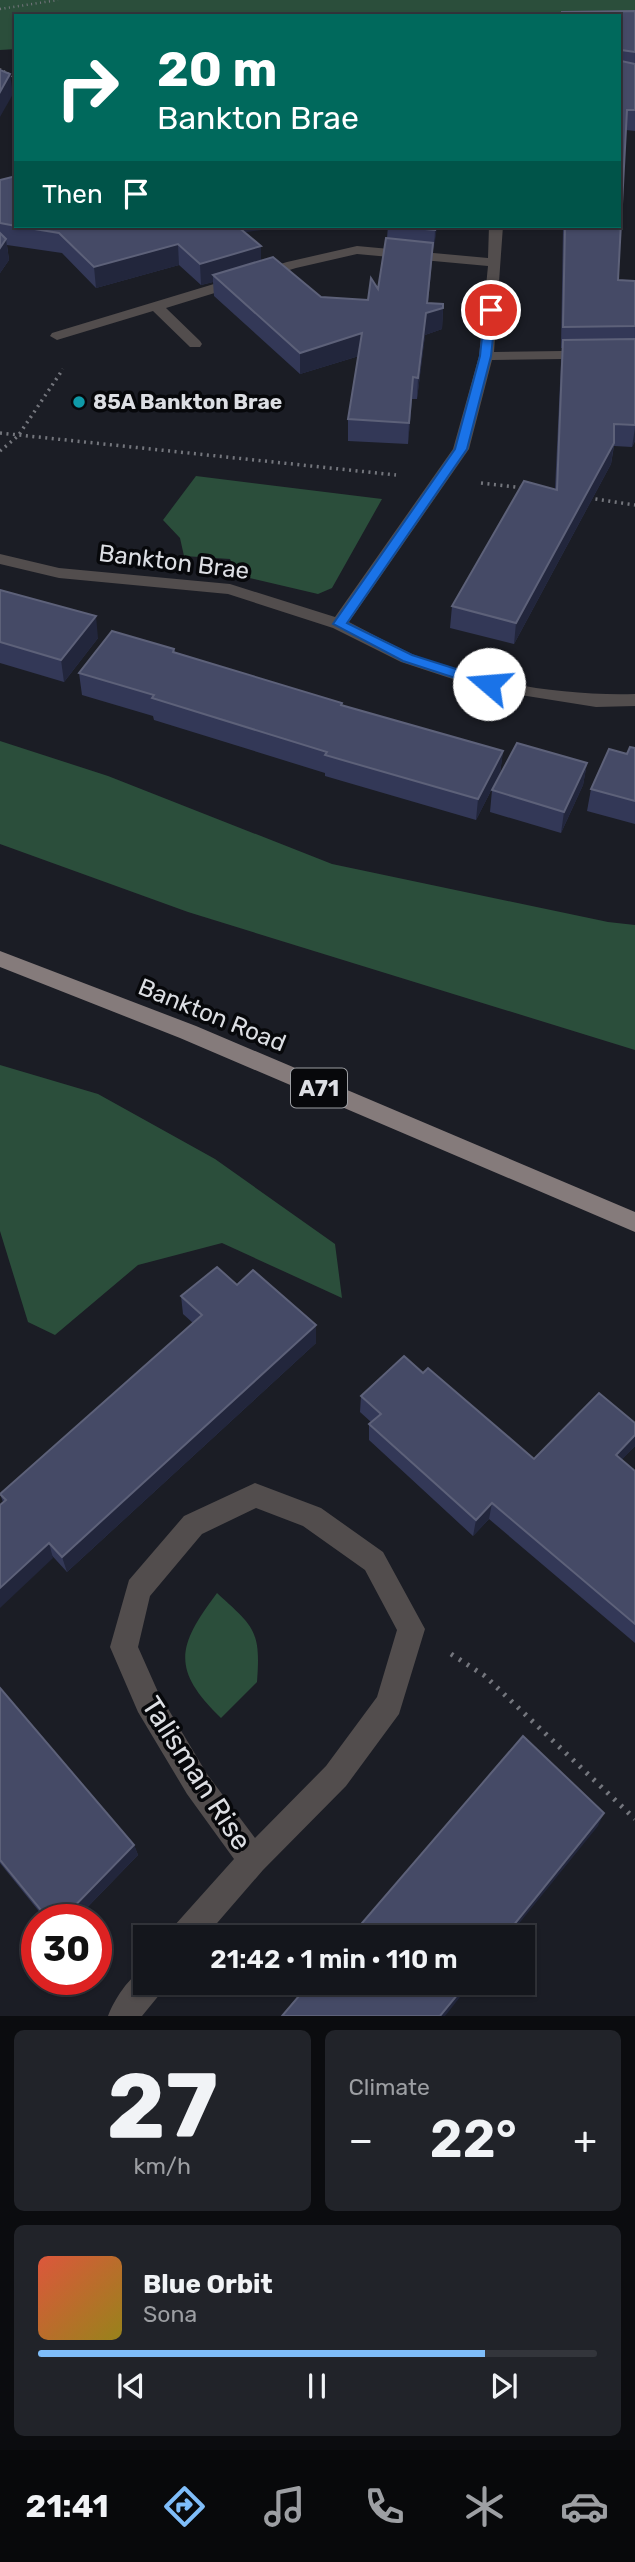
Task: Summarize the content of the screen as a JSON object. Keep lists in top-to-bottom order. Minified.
{"streets":{"main road":["Bankton Road","A71"],"street":["Bankton Brae","Talisman Rise"]},"places":["85A Bankton Brae"],"page":{"turn":["20 m","Bankton Brae"],"then":"Then","limit":"30","trip":"21:42 · 1 min · 110 m","tile":[["27","km/h"],"Climate"],"heat":["−","22°","+"],"song":["Blue Orbit","Sona"],"tabs":"21:41"}}
